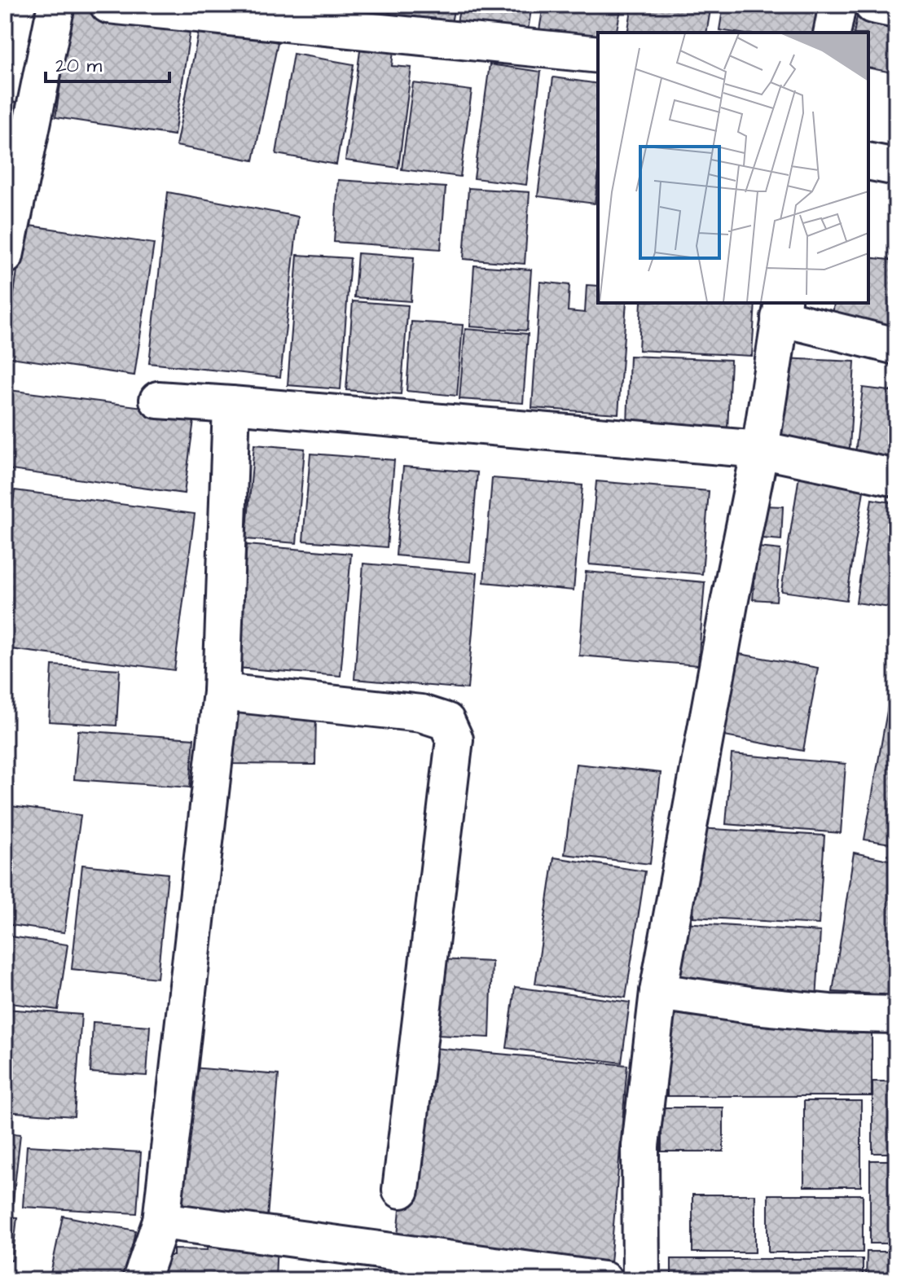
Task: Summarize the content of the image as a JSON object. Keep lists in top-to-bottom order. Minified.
{"scale_bar":"20 m"}
